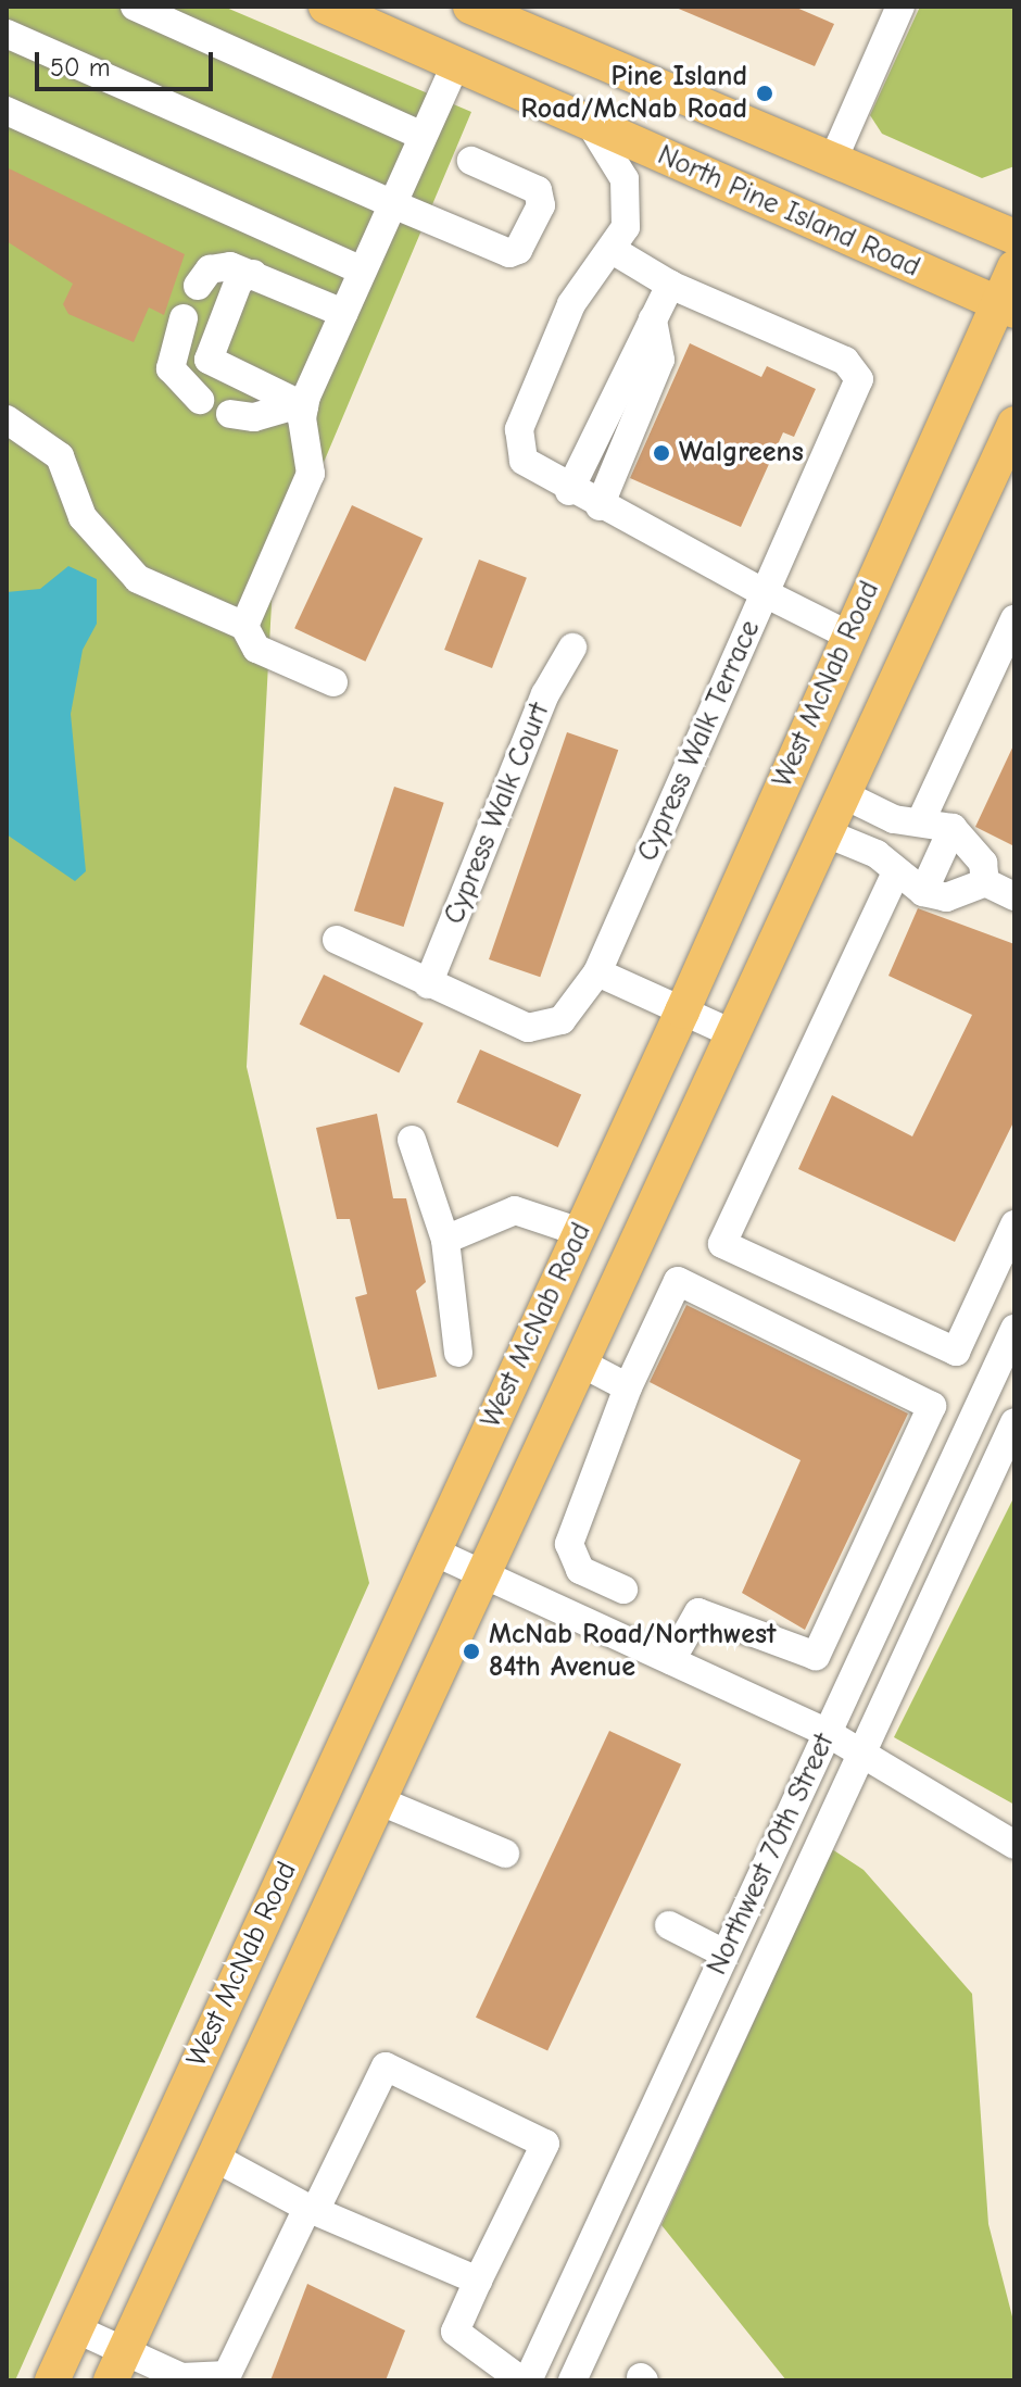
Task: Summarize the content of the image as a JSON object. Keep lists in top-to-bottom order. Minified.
{"streets":{"main road":["North Pine Island Road","West McNab Road"],"street":["Cypress Walk Terrace","Cypress Walk Court","Northwest 70th Street"]},"crossings":[["North Pine Island Road","West McNab Road"],["West McNab Road","Cypress Walk Terrace"],["Cypress Walk Terrace","Cypress Walk Court"]],"places":["Pine Island Road/McNab Road","Walgreens","McNab Road/Northwest 84th Avenue"],"scale_bar":"50 m"}
